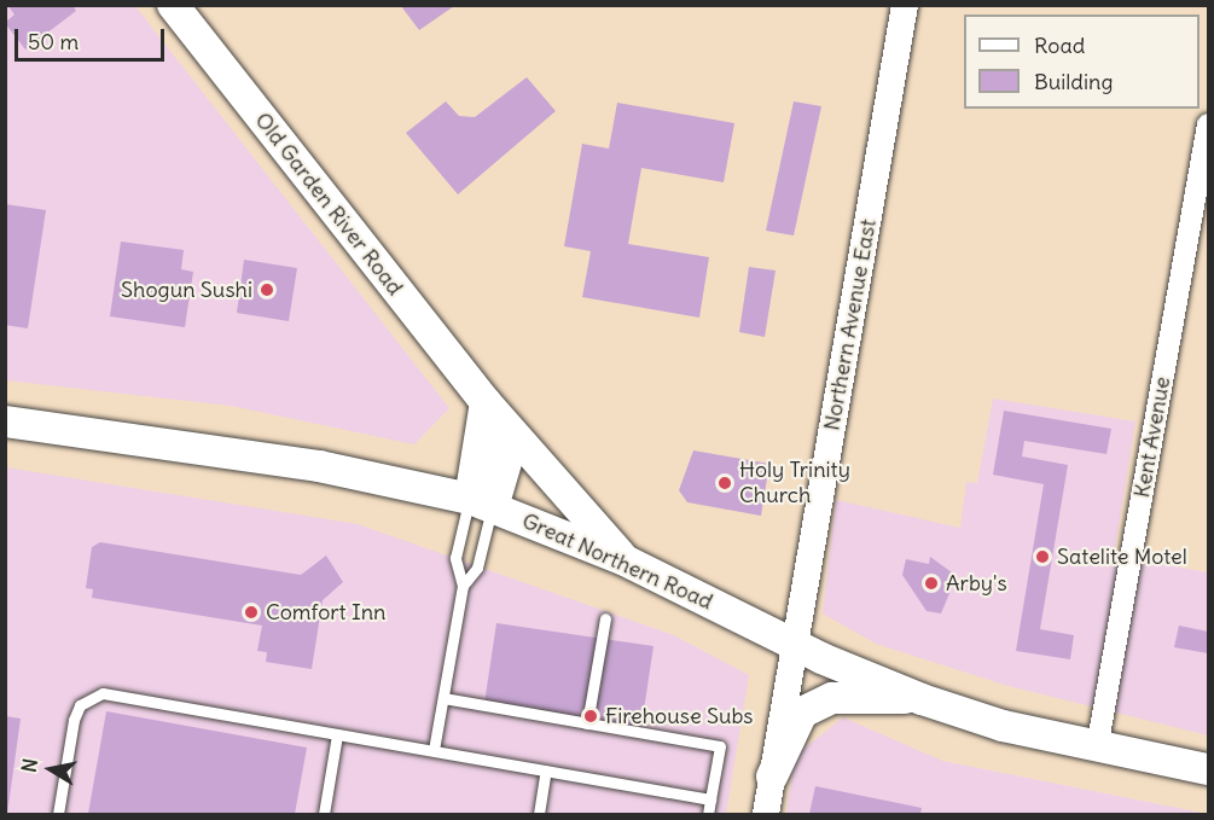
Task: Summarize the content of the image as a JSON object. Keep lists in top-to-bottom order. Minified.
{"streets":{"main road":["Old Garden River Road","Great Northern Road"],"street":["Northern Avenue East","Kent Avenue"]},"crossings":[["Old Garden River Road","Great Northern Road"],["Northern Avenue East","Great Northern Road"],["Kent Avenue","Great Northern Road"]],"places":["Shogun Sushi","Holy Trinity Church","Satelite Motel","Arby's","Comfort Inn","Firehouse Subs"],"legend":["Road","Building"],"scale_bar":"50 m","north":"left"}
